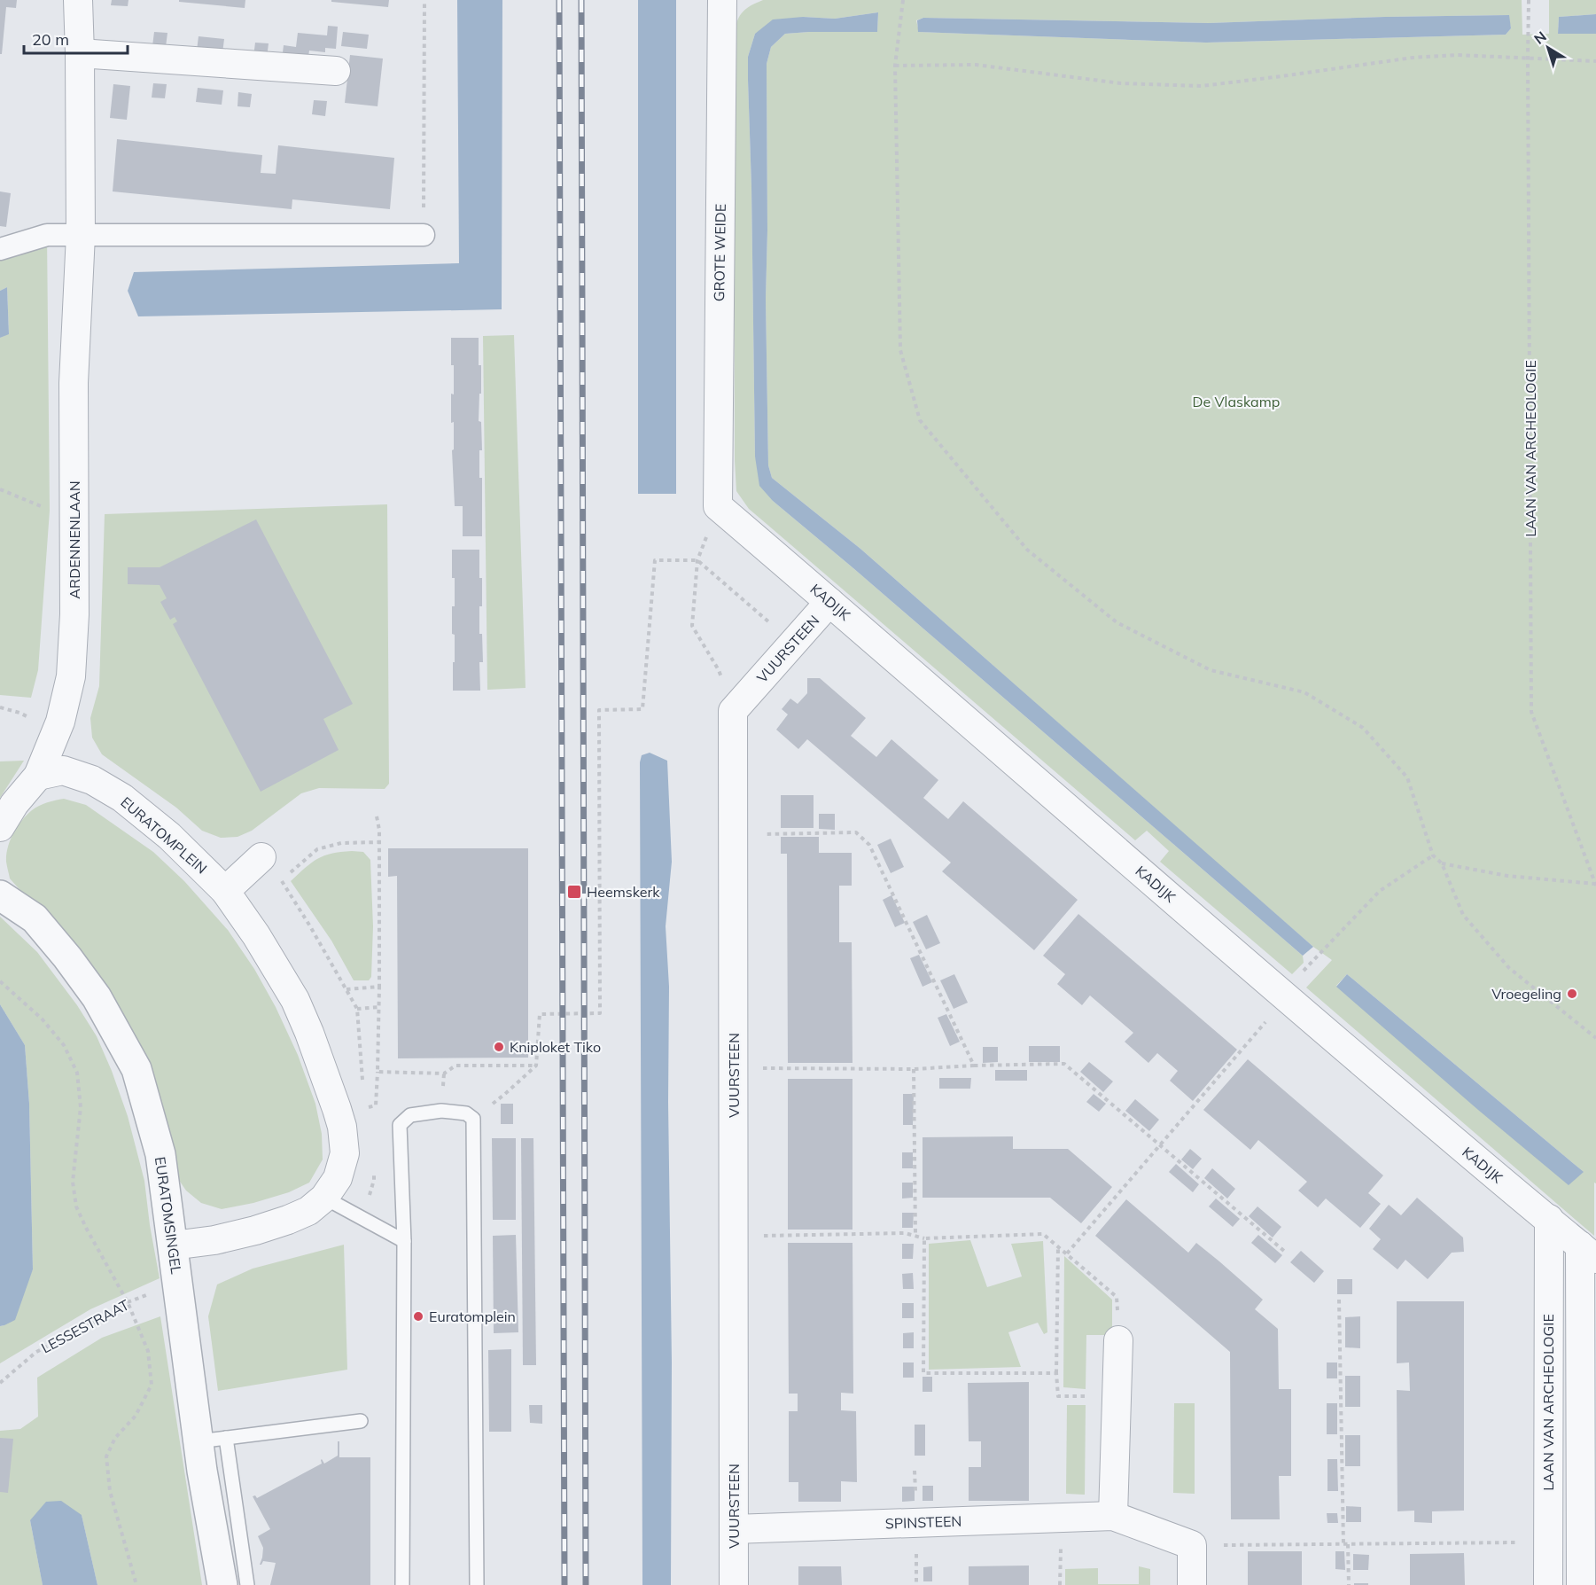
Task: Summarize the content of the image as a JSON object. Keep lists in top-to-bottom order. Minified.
{"streets":{"street":["GROTE WEIDE","LAAN VAN ARCHEOLOGIE","ARDENNENLAAN","KADIJK","VUURSTEEN","EURATOMPLEIN","EURATOMSINGEL","SPINSTEEN"],"path":["LESSESTRAAT"]},"crossings":[["GROTE WEIDE","KADIJK"],["LAAN VAN ARCHEOLOGIE","KADIJK"],["ARDENNENLAAN","EURATOMPLEIN"],["KADIJK","VUURSTEEN"],["VUURSTEEN","SPINSTEEN"],["EURATOMPLEIN","EURATOMSINGEL"],["EURATOMSINGEL","LESSESTRAAT"]],"parks":["De Vlaskamp"],"places":{"transit":["Heemskerk"],"other":["Vroegeling","Kniploket Tiko","Euratomplein"]},"scale_bar":"20 m","north":"top left"}
